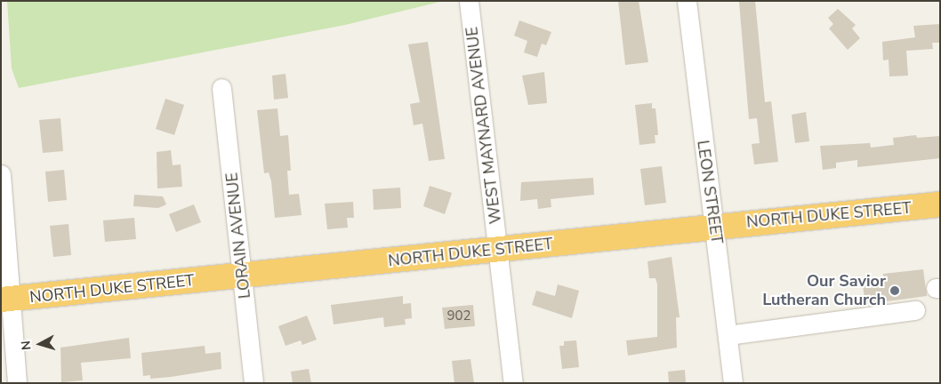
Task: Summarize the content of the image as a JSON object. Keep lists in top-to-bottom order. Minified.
{"streets":{"highway":["NORTH DUKE STREET"],"street":["WEST MAYNARD AVENUE","LEON STREET","LORAIN AVENUE"]},"crossings":[["WEST MAYNARD AVENUE","NORTH DUKE STREET"],["LEON STREET","NORTH DUKE STREET"],["NORTH DUKE STREET","LORAIN AVENUE"]],"places":["Our Savior Lutheran Church"],"house_numbers":["902"],"north":"left"}
